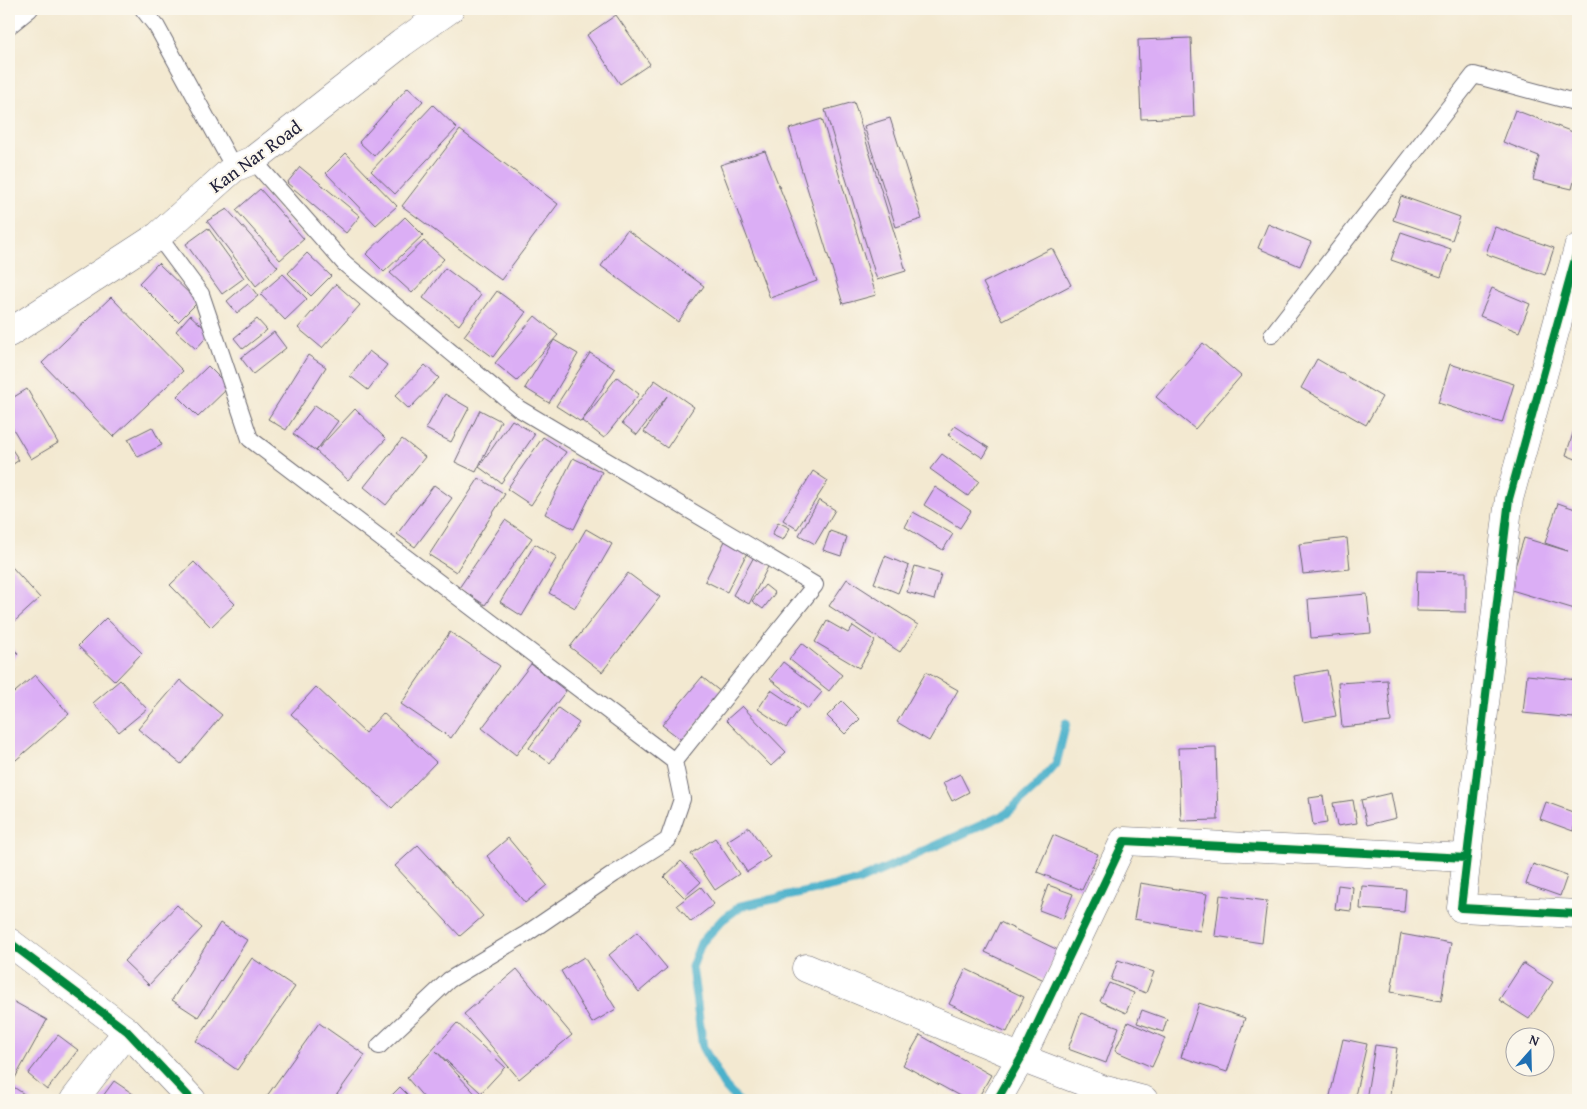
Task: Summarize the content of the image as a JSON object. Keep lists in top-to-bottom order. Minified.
{"streets":{"street":["Kan Nar Road"]},"north":"top"}
